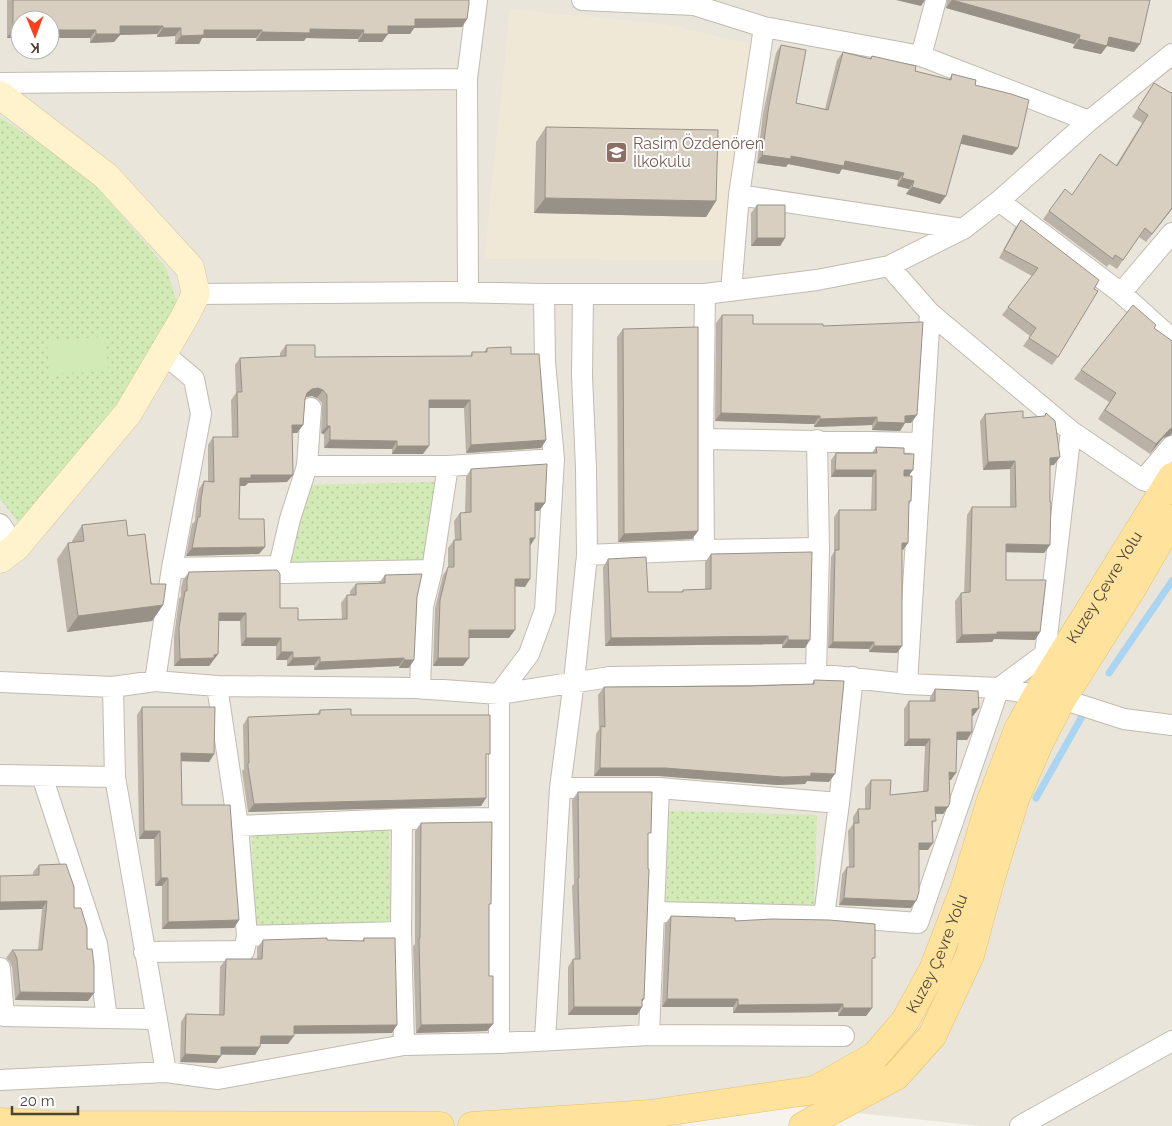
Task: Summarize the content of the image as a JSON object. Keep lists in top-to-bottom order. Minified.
{"streets":{"main road":["Kuzey Çevre Yolu"]},"places":{"school or university":["Rasim Özdenören İlkokulu"]},"scale_bar":"20 m","north":"bottom"}
